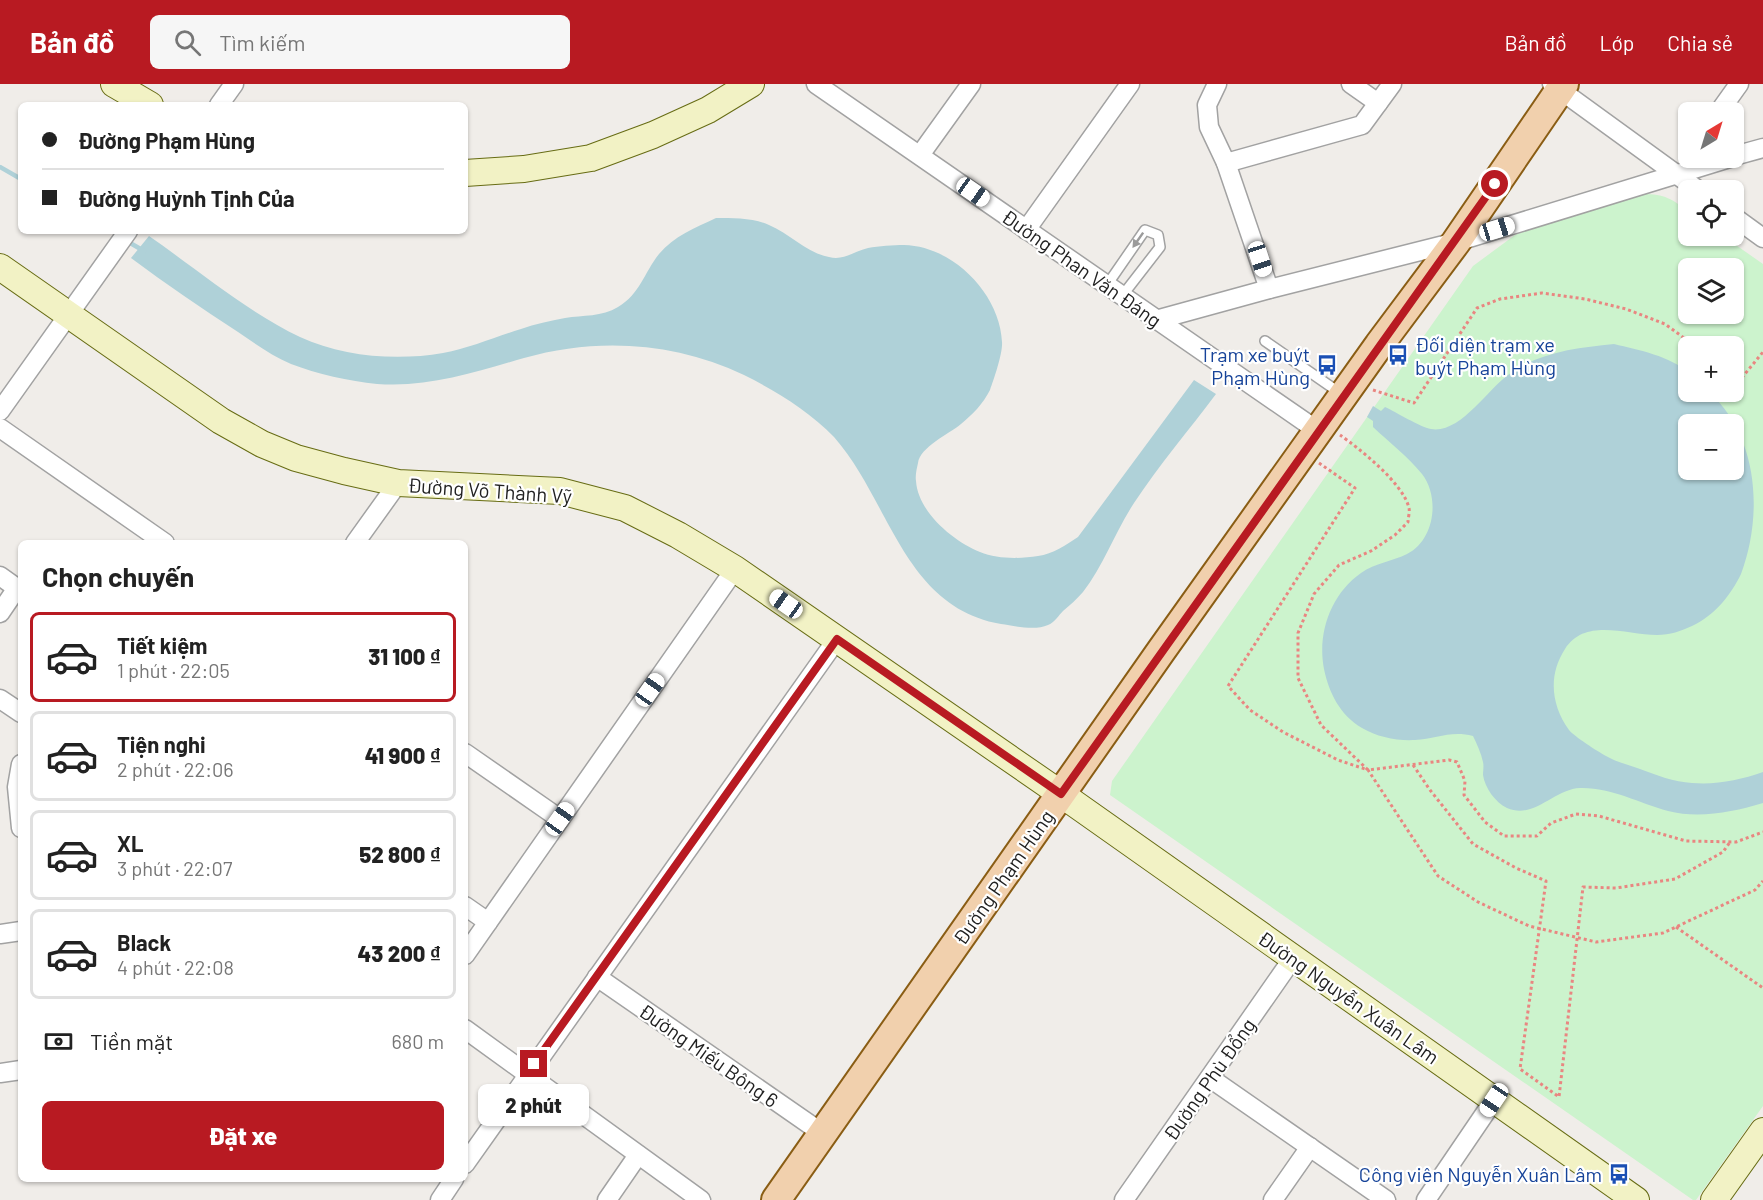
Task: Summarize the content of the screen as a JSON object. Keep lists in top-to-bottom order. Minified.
{"streets":{"main road":["Đường Phạm Hùng"],"street":["Đường Phan Văn Đáng","Đường Võ Thành Vỹ","Đường Nguyễn Xuân Lâm","Đường Miếu Bông 6","Đường Phù Đổng"]},"crossings":[["Đường Phan Văn Đáng","Đường Phạm Hùng"],["Đường Võ Thành Vỹ","Đường Phạm Hùng"],["Đường Võ Thành Vỹ","Đường Nguyễn Xuân Lâm"],["Đường Phạm Hùng","Đường Nguyễn Xuân Lâm"],["Đường Phạm Hùng","Đường Miếu Bông 6"],["Đường Nguyễn Xuân Lâm","Đường Phù Đổng"]],"places":{"bus stop":["Đối diện trạm xe buýt Phạm Hùng","Trạm xe buýt Phạm Hùng","Công viên Nguyễn Xuân Lâm"]},"north":"top right","page":{"header":"Bản đồ","search":"Tìm kiếm","nav":["Bản đồ","Lớp","Chia sẻ"],"map_buttons":["+","−"],"banner":["Đường Phạm Hùng","Đường Huỳnh Tịnh Của"],"heading":"Chọn chuyến","list":[{"name":"Tiết kiệm","note":"1 phút · 22:05","value":"31 100 ₫"},{"name":"Tiện nghi","note":"2 phút · 22:06","value":"41 900 ₫"},{"name":"XL","note":"3 phút · 22:07","value":"52 800 ₫"},{"name":"Black","note":"4 phút · 22:08","value":"43 200 ₫"}],"pay":["Tiền mặt","680 m"],"bubble":"2 phút","buttons":"Đặt xe"}}
